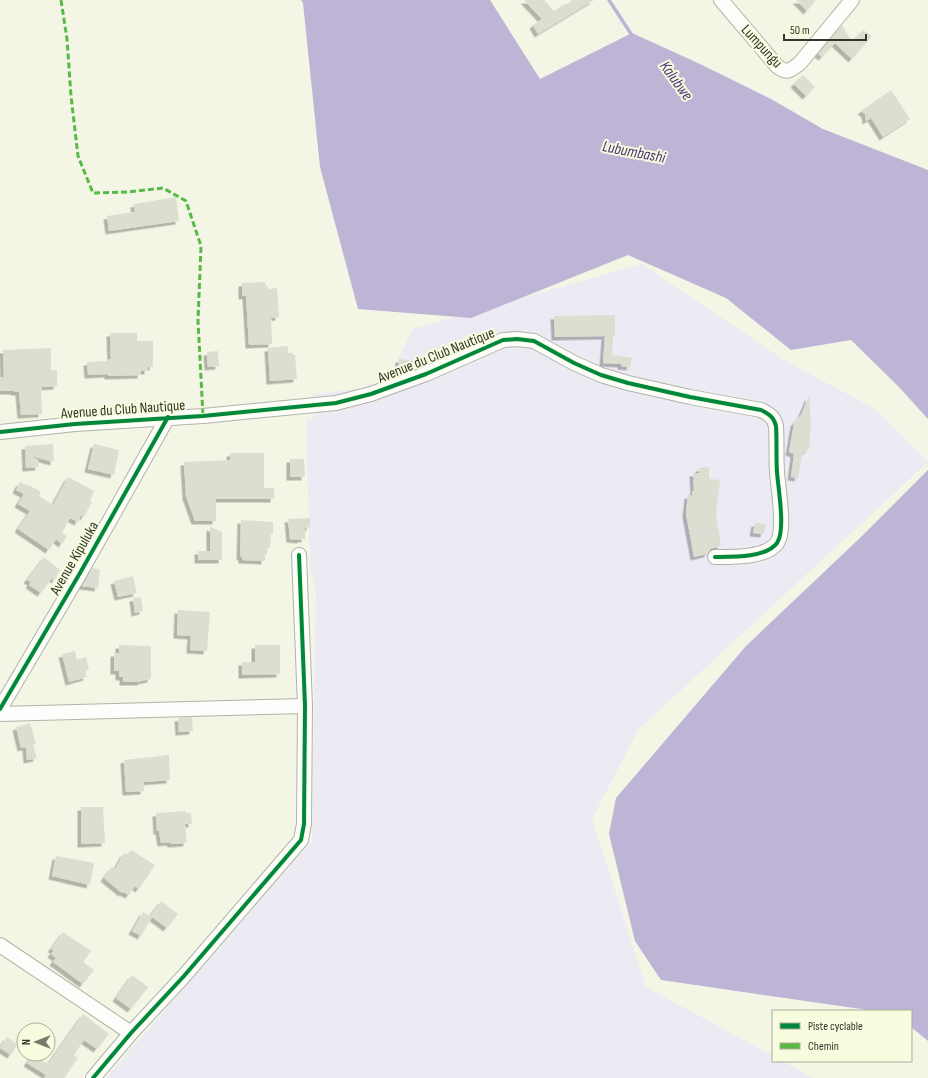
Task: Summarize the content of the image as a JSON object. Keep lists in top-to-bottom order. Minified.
{"streets":{"street":["Lumpungu","Avenue du Club Nautique","Avenue Kipuluka"]},"crossings":[["Avenue du Club Nautique","Avenue Kipuluka"]],"water":["Kalubwe","Lubumbashi"],"legend":["Piste cyclable","Chemin"],"scale_bar":"50 m","north":"left"}
